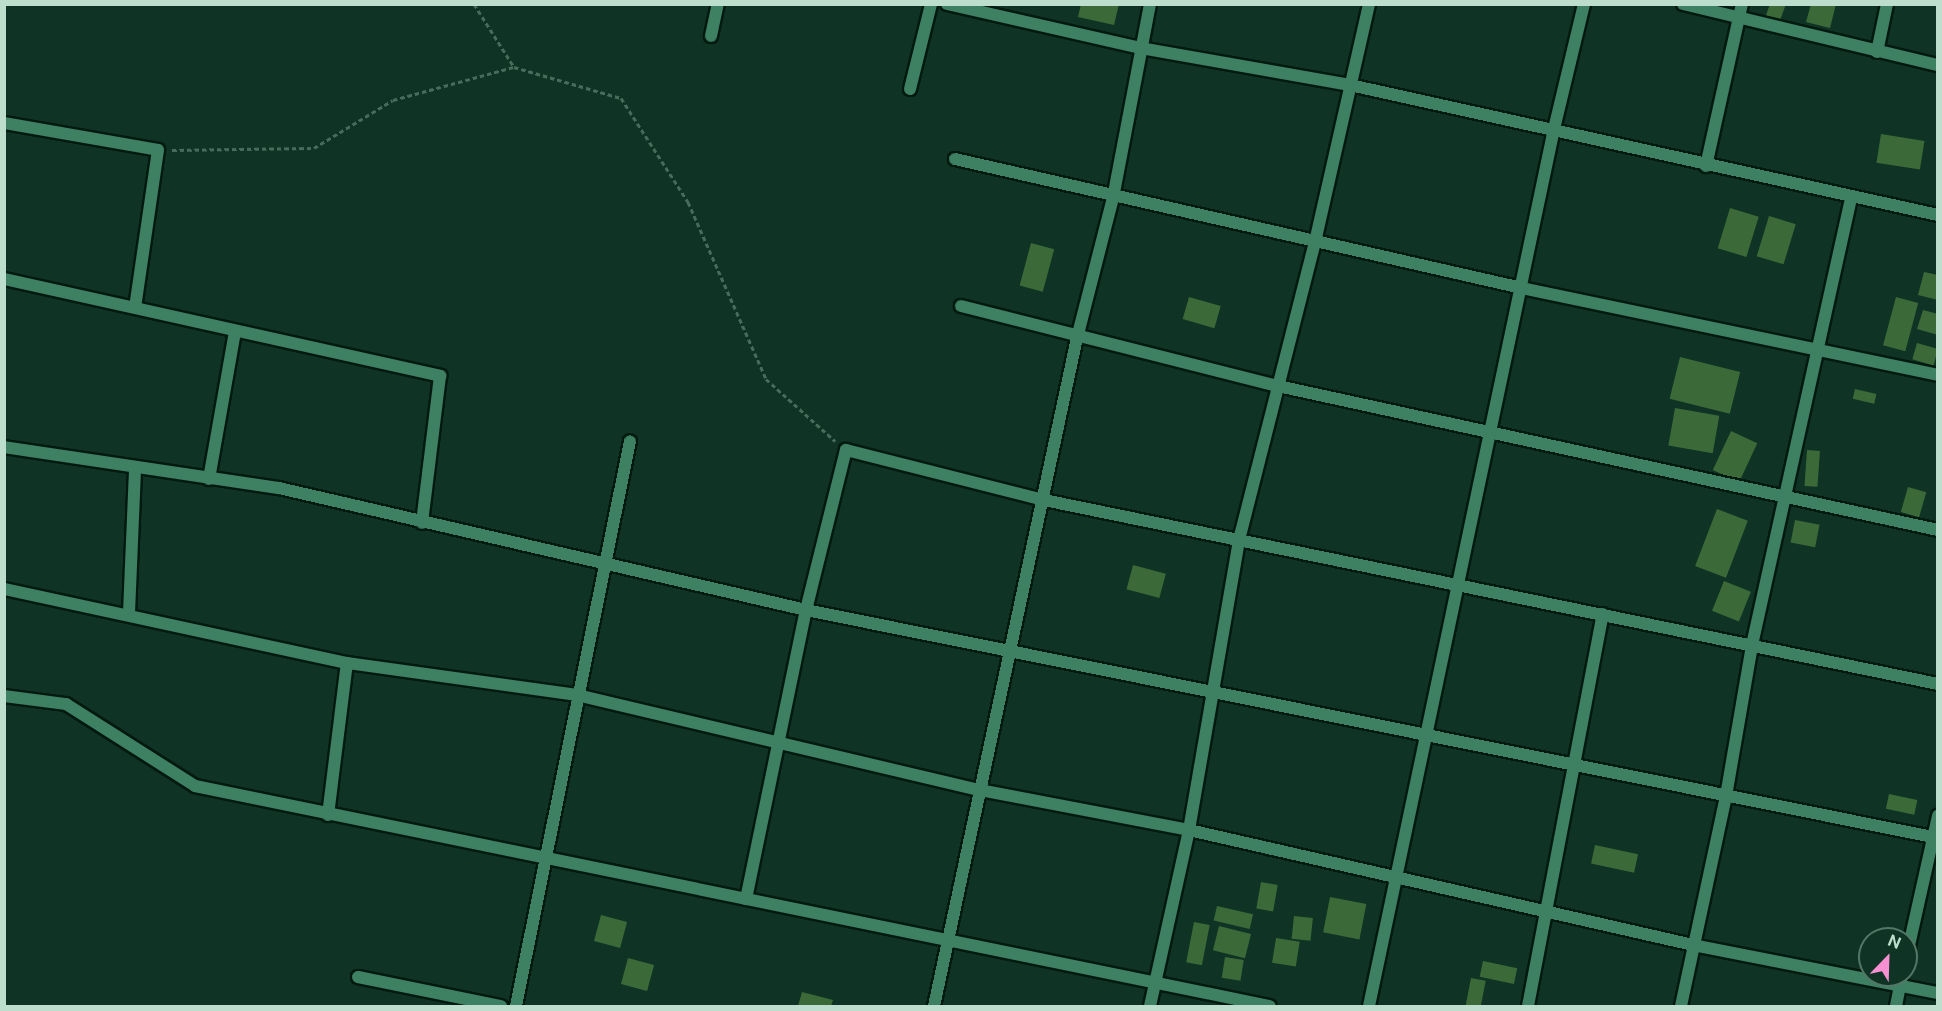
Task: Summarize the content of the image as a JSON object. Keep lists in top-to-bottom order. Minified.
{"north":"top right"}
